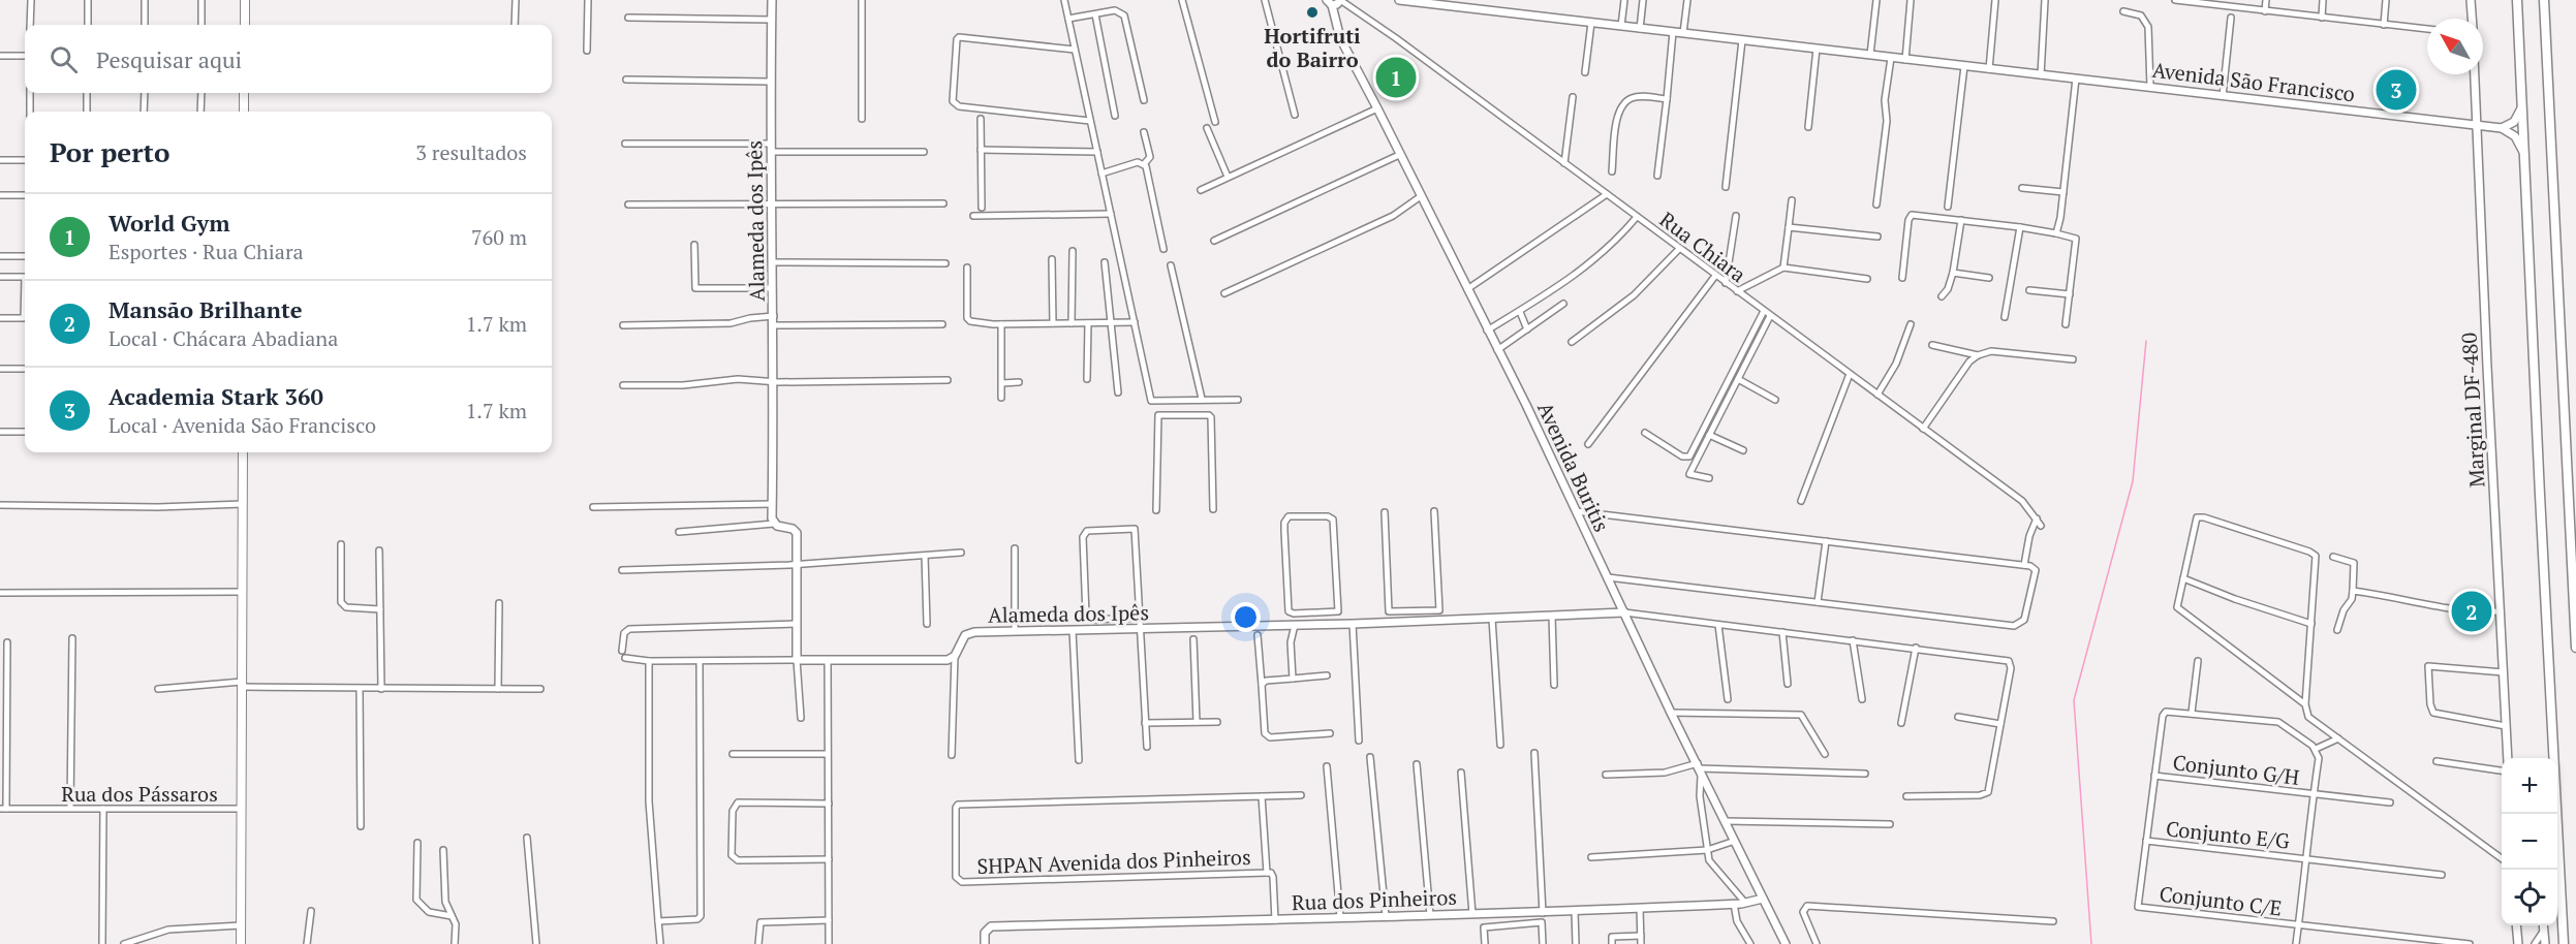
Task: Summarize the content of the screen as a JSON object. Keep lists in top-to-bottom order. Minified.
{"streets":{"street":["Avenida São Francisco","Alameda dos Ipês","Rua Chiara","Marginal DF-480","Avenida Buritis","Conjunto G/H","Rua dos Pássaros","Conjunto E/G","SHPAN Avenida dos Pinheiros","Rua dos Pinheiros","Conjunto C/E"]},"crossings":[["Avenida São Francisco","Marginal DF-480"],["Alameda dos Ipês","Avenida Buritis"],["Avenida Buritis","Rua dos Pinheiros"],["Conjunto E/G","Conjunto C/E"]],"places":["Hortifruti do Bairro"],"north":"top left","page":{"search":"Pesquisar aqui","pins":["1","3","2"],"heading":["Por perto","3 resultados"],"list":[{"mark":"1","name":"World Gym","note":"Esportes · Rua Chiara","value":"760 m"},{"mark":"2","name":"Mansão Brilhante","note":"Local · Chácara Abadiana","value":"1.7 km"},{"mark":"3","name":"Academia Stark 360","note":"Local · Avenida São Francisco","value":"1.7 km"}],"map_buttons":["+","−"]}}
